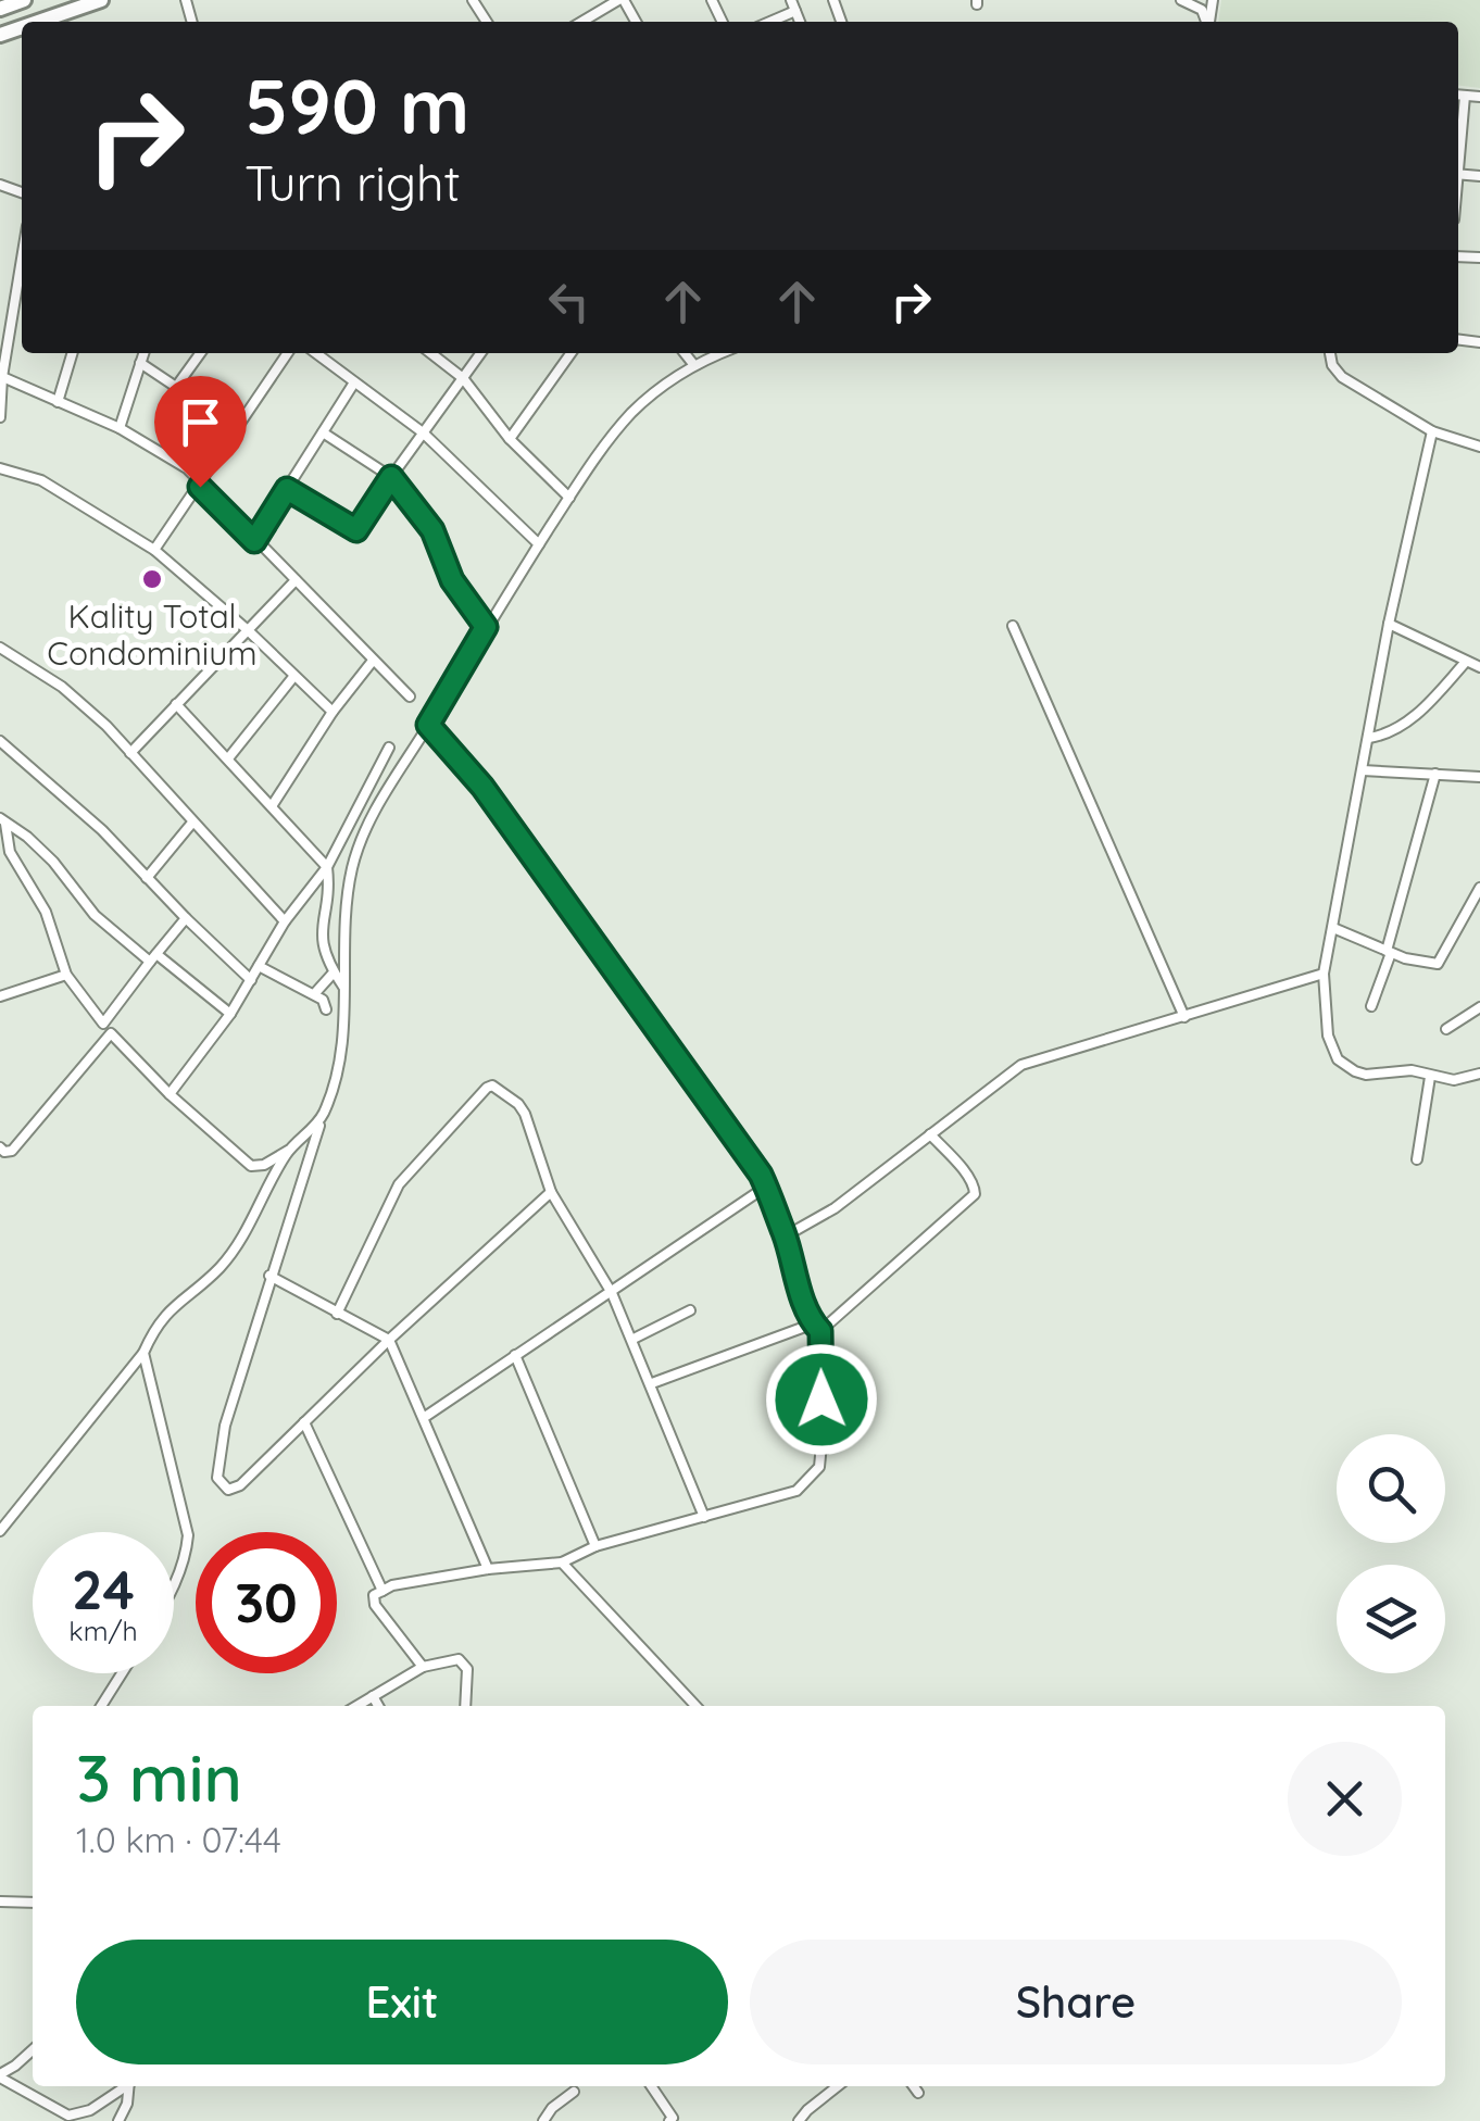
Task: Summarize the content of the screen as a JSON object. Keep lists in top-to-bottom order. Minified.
{"places":["Kality Total Condominium"],"page":{"turn":["590 m","Turn right"],"speed":"24 km/h","limit":"30","heading":["3 min","1.0 km · 07:44"],"buttons":["Exit","Share"]}}
